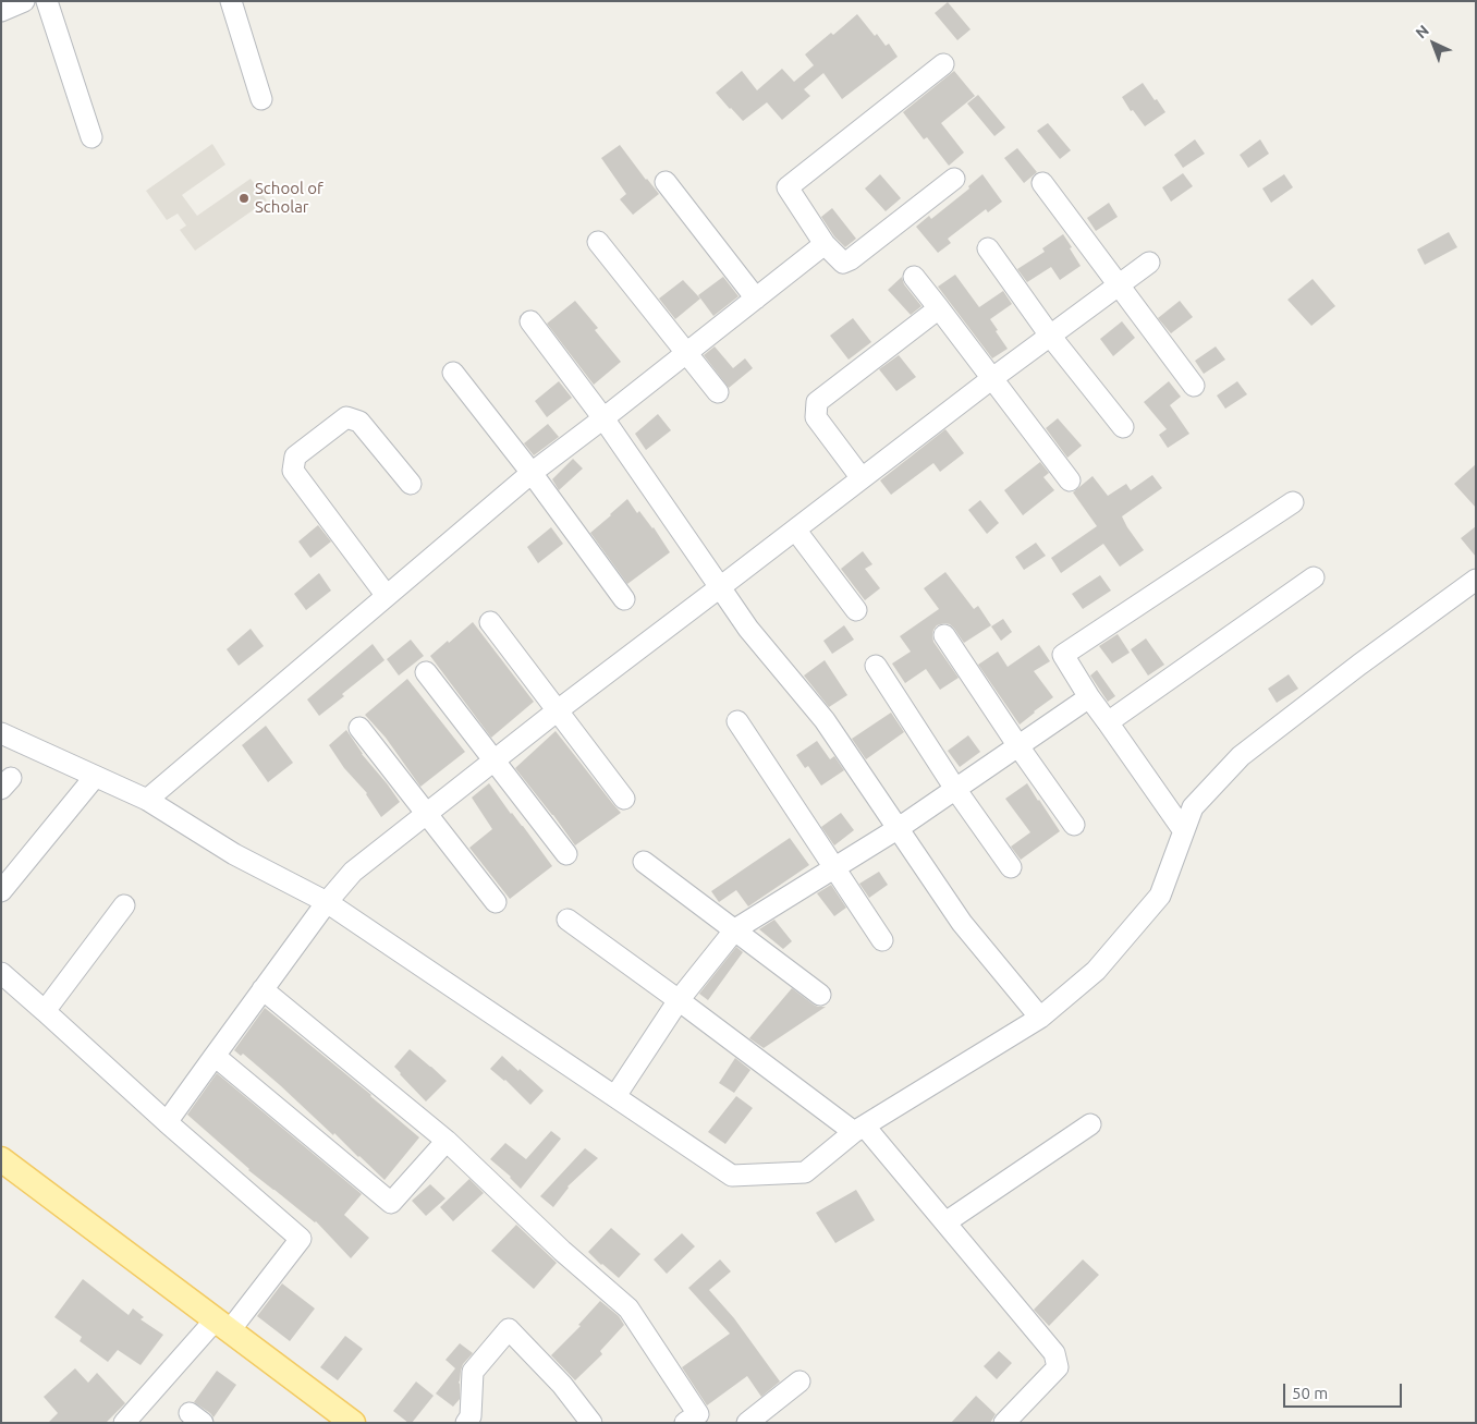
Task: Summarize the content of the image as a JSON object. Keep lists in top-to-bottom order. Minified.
{"places":["School of Scholar"],"scale_bar":"50 m","north":"top left"}
